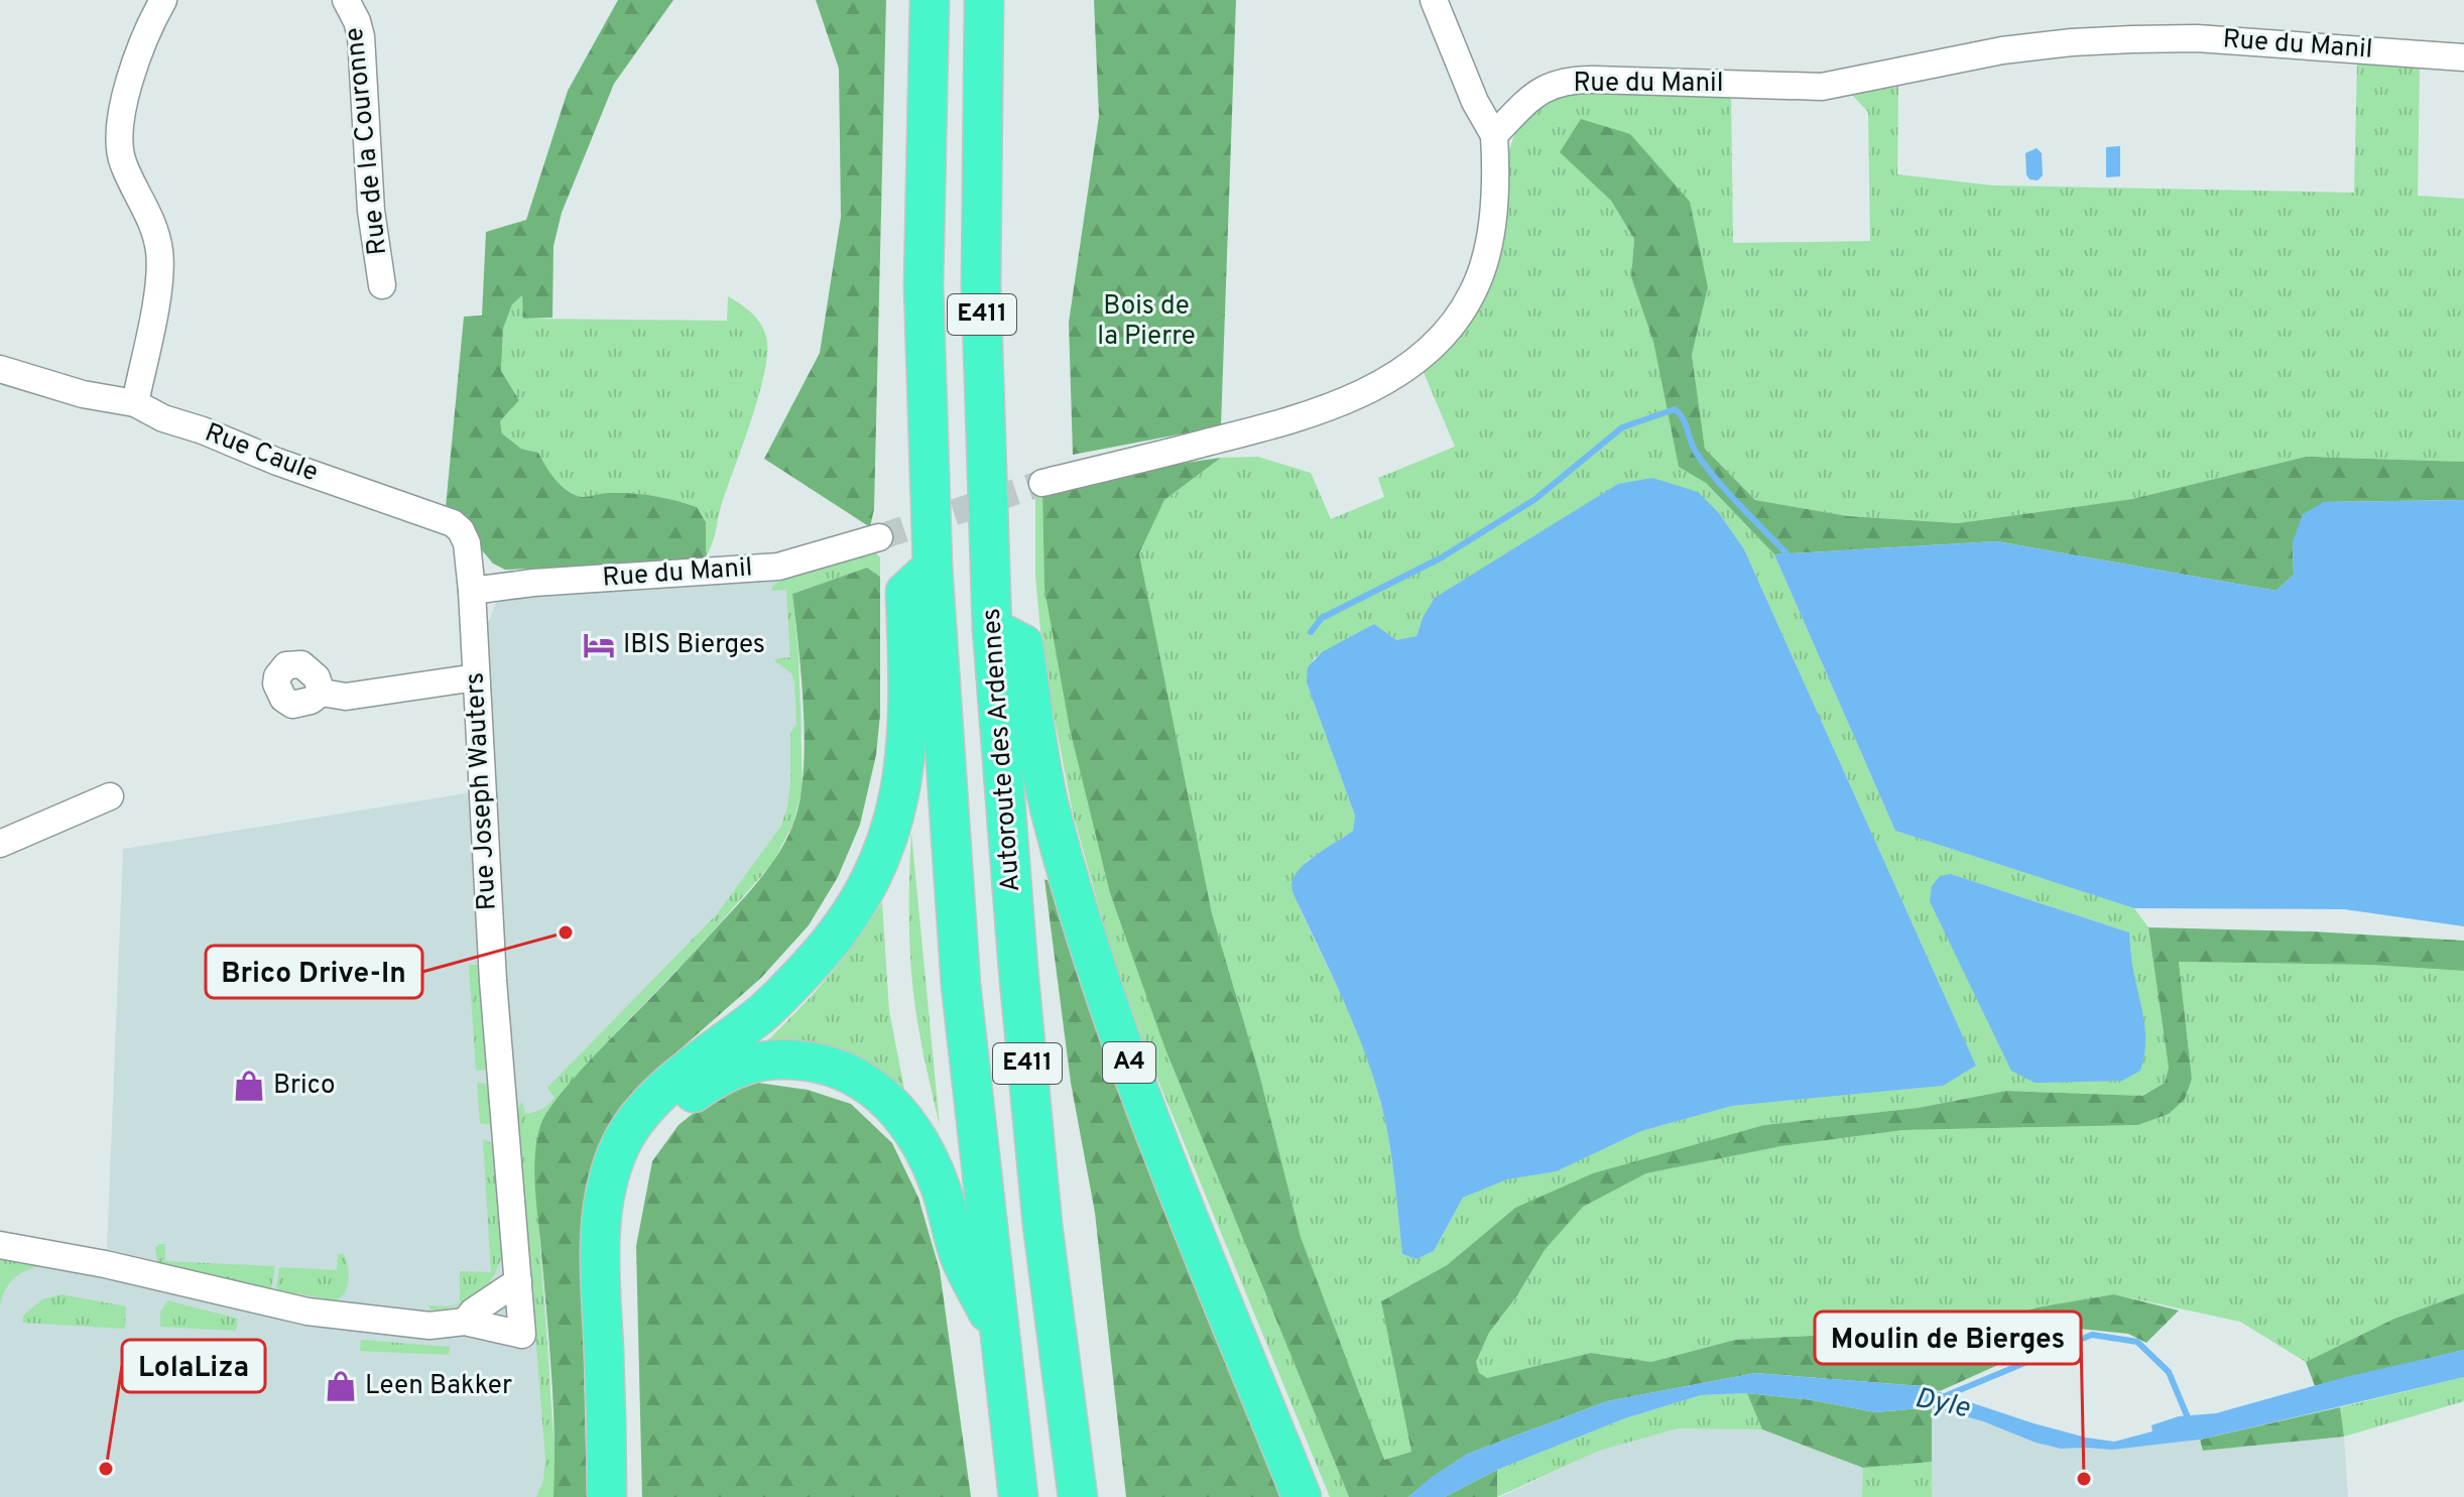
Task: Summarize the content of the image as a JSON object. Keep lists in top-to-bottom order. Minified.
{"streets":{"highway":["E411","Autoroute des Ardennes","A4"],"street":["Rue du Manil","Rue de la Couronne","Rue Caule","Rue Joseph Wauters"]},"crossings":[["Rue du Manil","Rue Caule"],["Rue du Manil","Rue Joseph Wauters"],["Rue Caule","Rue Joseph Wauters"],["Autoroute des Ardennes","A4"]],"water":["Dyle"],"parks":["Bois de la Pierre"],"places":{"hotel":["IBIS Bierges"],"other":["Brico Drive-In","LolaLiza","Moulin de Bierges"],"shop":["Brico","Leen Bakker"]}}
